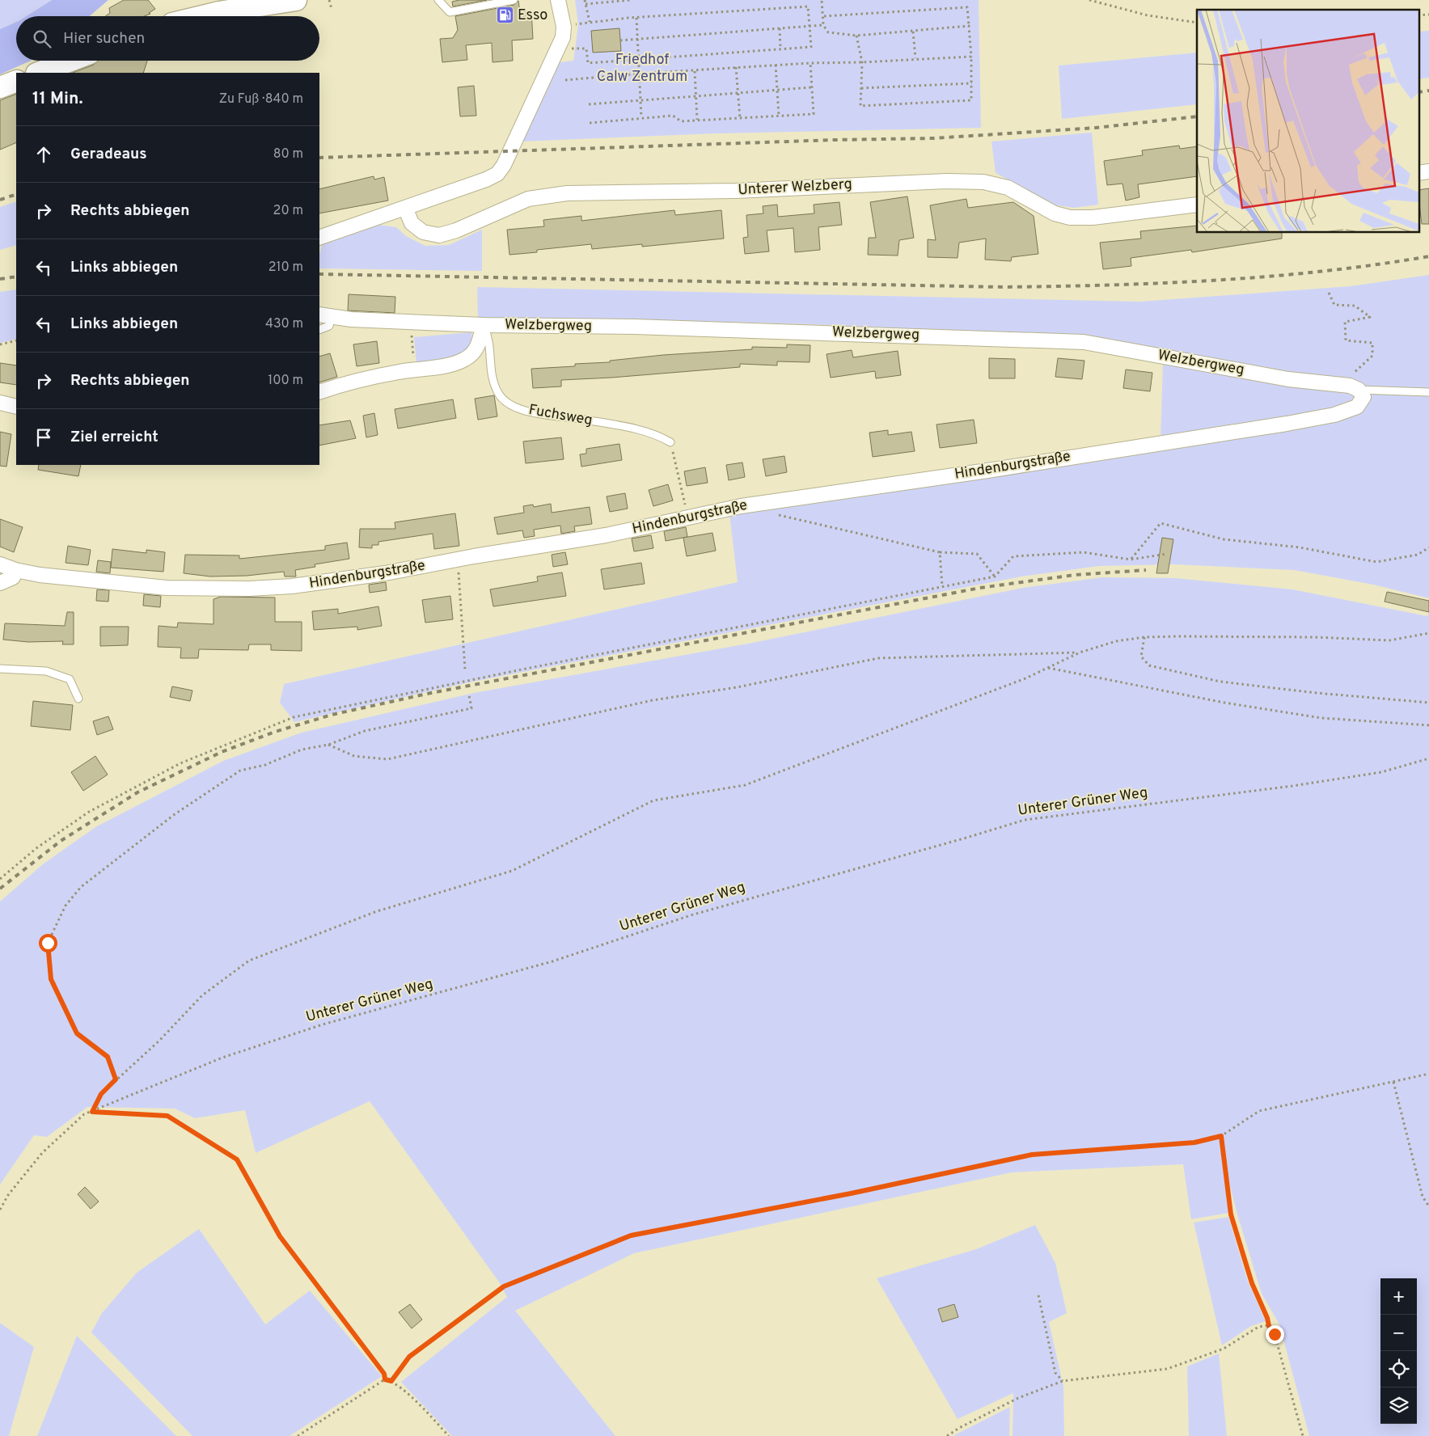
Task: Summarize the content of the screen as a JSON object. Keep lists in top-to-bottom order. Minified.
{"streets":{"street":["Unterer Welzberg","Welzbergweg","Hindenburgstraße"],"lane":["Fuchsweg"],"path":["Unterer Grüner Weg"]},"crossings":[["Welzbergweg","Fuchsweg"],["Welzbergweg","Hindenburgstraße"]],"parks":["Friedhof Calw Zentrum"],"places":{"fuel station":["Esso"]},"page":{"search":"Hier suchen","heading":["11 Min.","Zu Fuß · 840 m"],"list":[["Geradeaus","80 m"],["Rechts abbiegen","20 m"],["Links abbiegen","210 m"],["Links abbiegen","430 m"],["Rechts abbiegen","100 m"],"Ziel erreicht"],"map_buttons":["+","−"]}}
